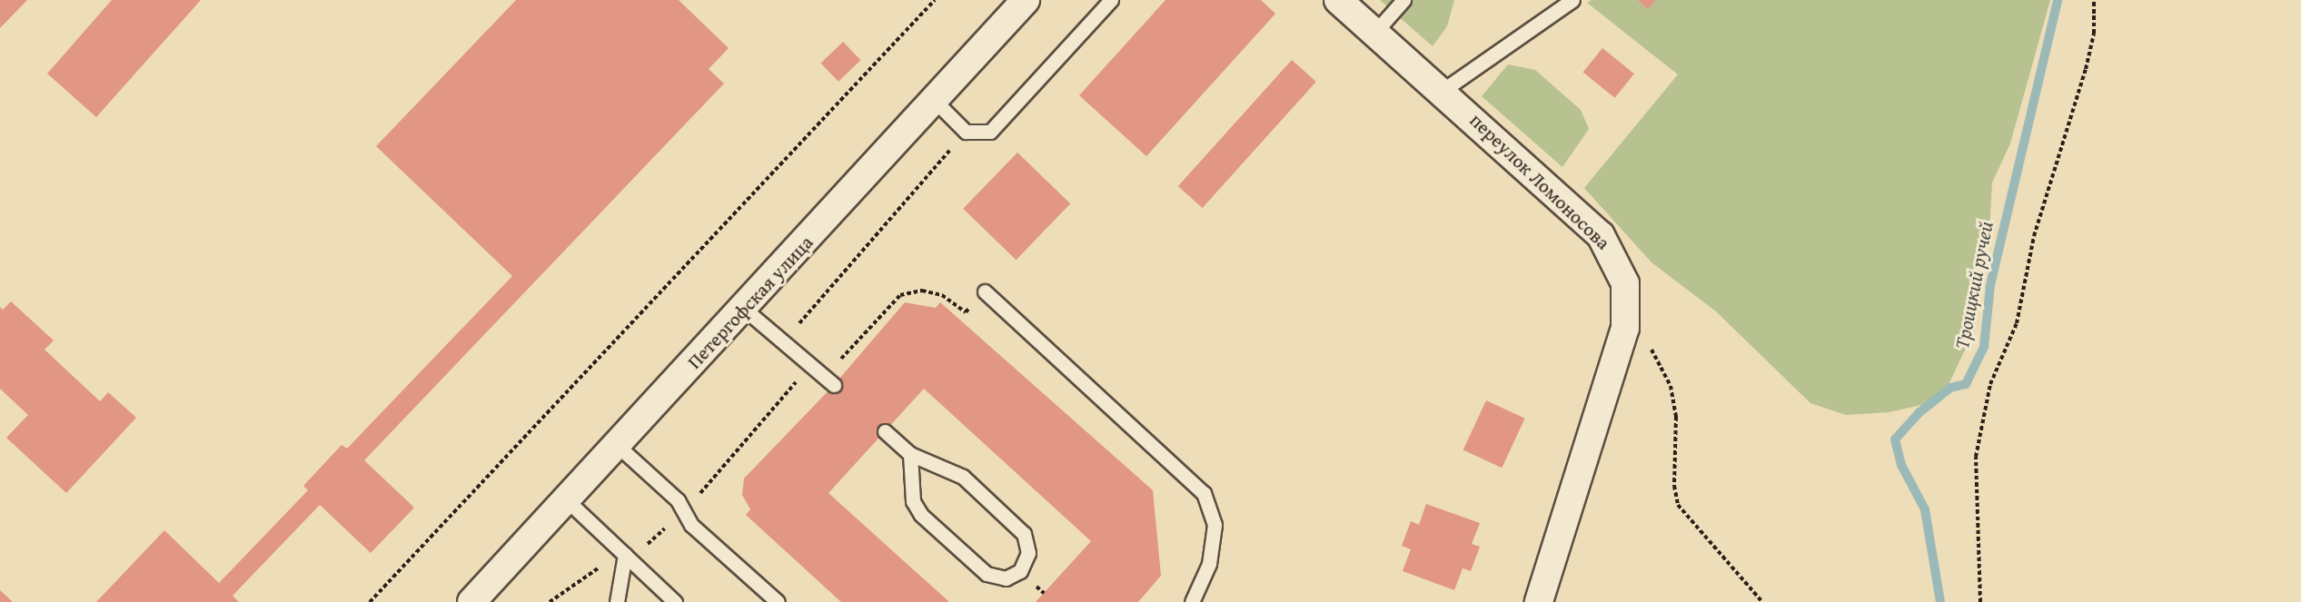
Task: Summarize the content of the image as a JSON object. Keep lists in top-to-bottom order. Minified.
{"streets":{"street":["переулок Ломоносова","Петергофская улица"]},"water":["Троицкий ручей"]}
